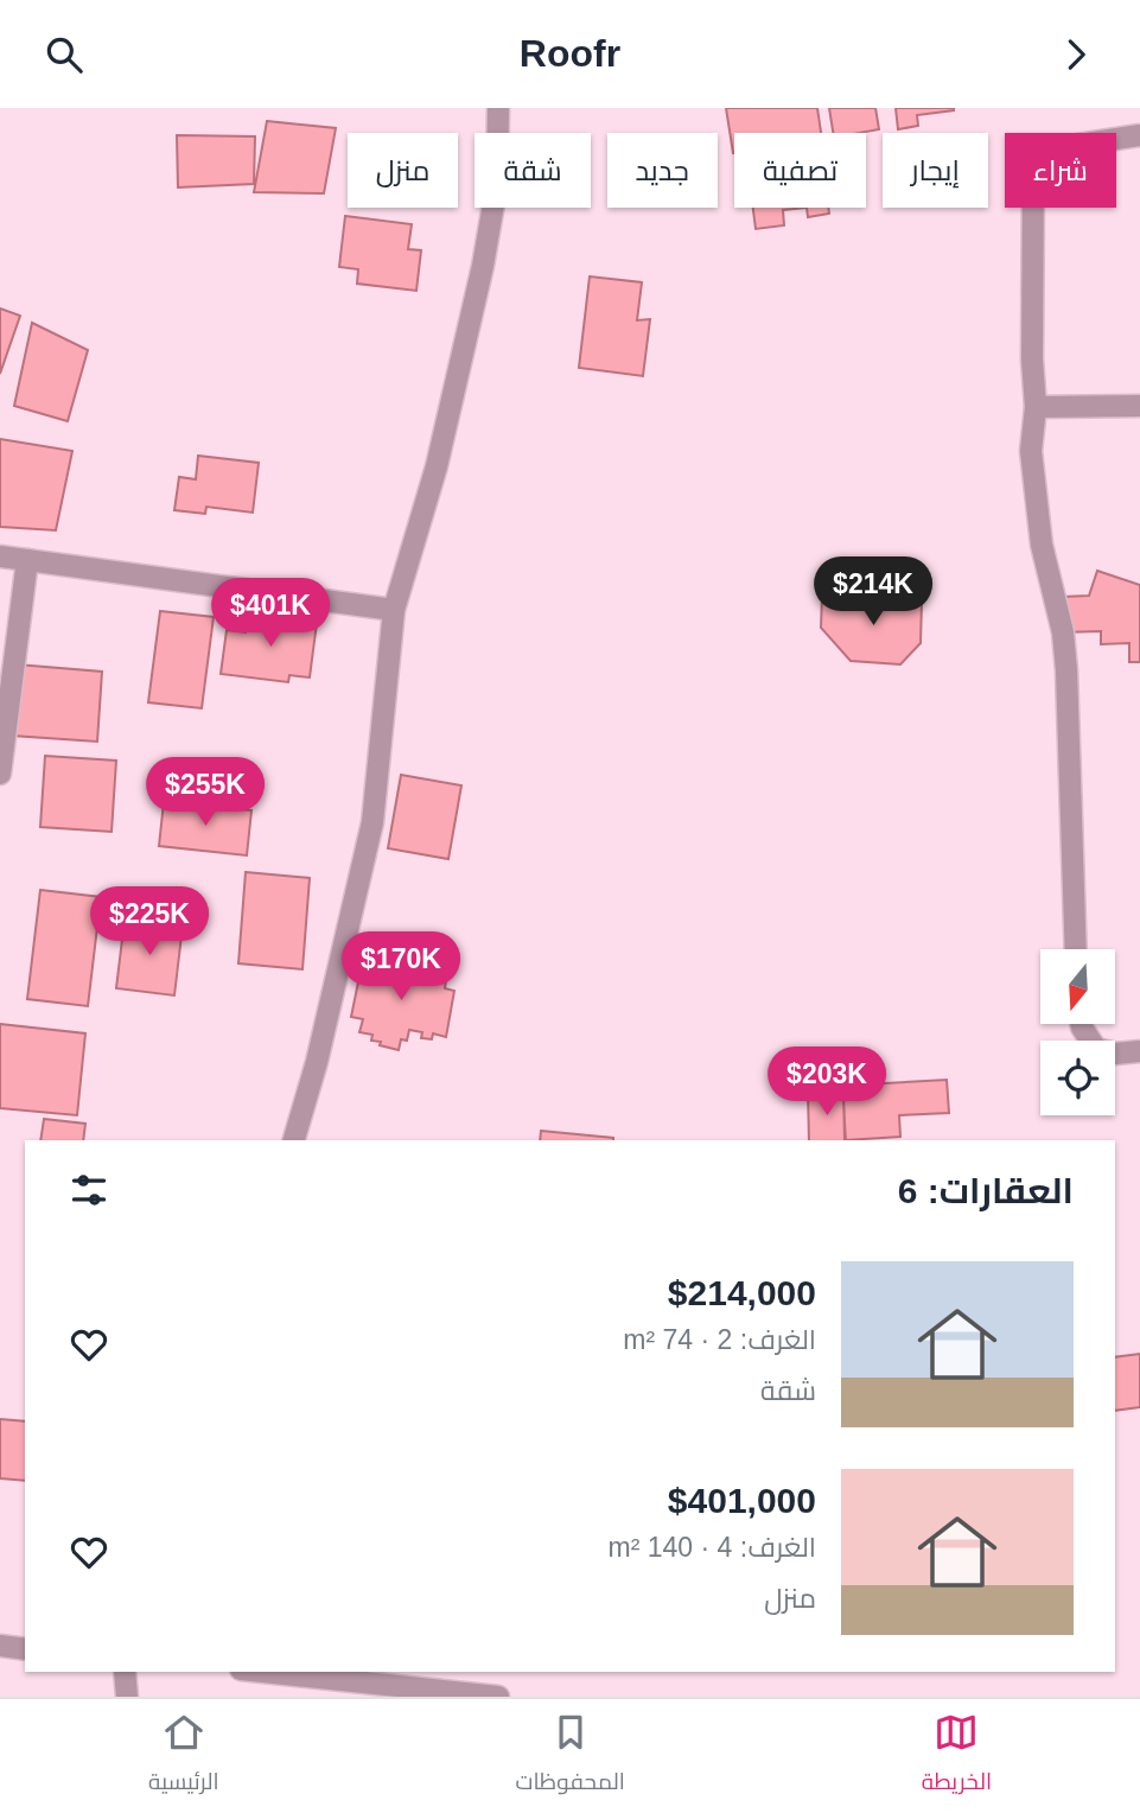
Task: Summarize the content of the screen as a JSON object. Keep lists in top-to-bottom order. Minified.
{"north":"bottom","page":{"header":"Roofr","chip":["شراء","إيجار","تصفية","جديد","شقة","منزل"],"price":["$214K","$401K","$255K","$225K","$170K","$203K"],"heading":"العقارات: 6","list":[{"name":"$214,000","note":"الغرف: 2 · 74 m² · شقة"},{"name":"$401,000","note":"الغرف: 4 · 140 m² · منزل"}],"tabs":["الخريطة","المحفوظات","الرئيسية"]}}
